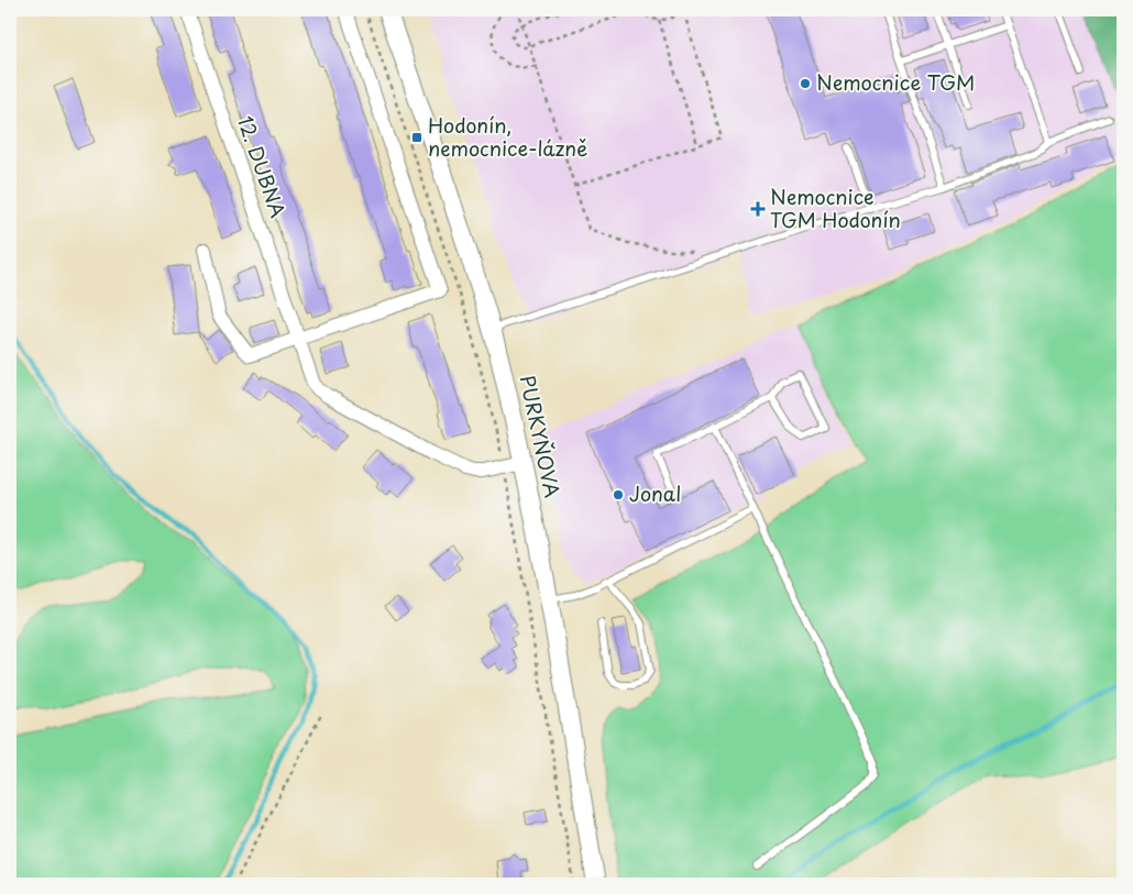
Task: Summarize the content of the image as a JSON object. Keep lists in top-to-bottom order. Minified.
{"streets":{"street":["12. DUBNA","PURKYŇOVA"]},"crossings":[["12. DUBNA","PURKYŇOVA"]],"places":{"other":["Nemocnice TGM","Jonal"],"transit":["Hodonín, nemocnice-lázně"],"health":["Nemocnice TGM Hodonín"]}}
